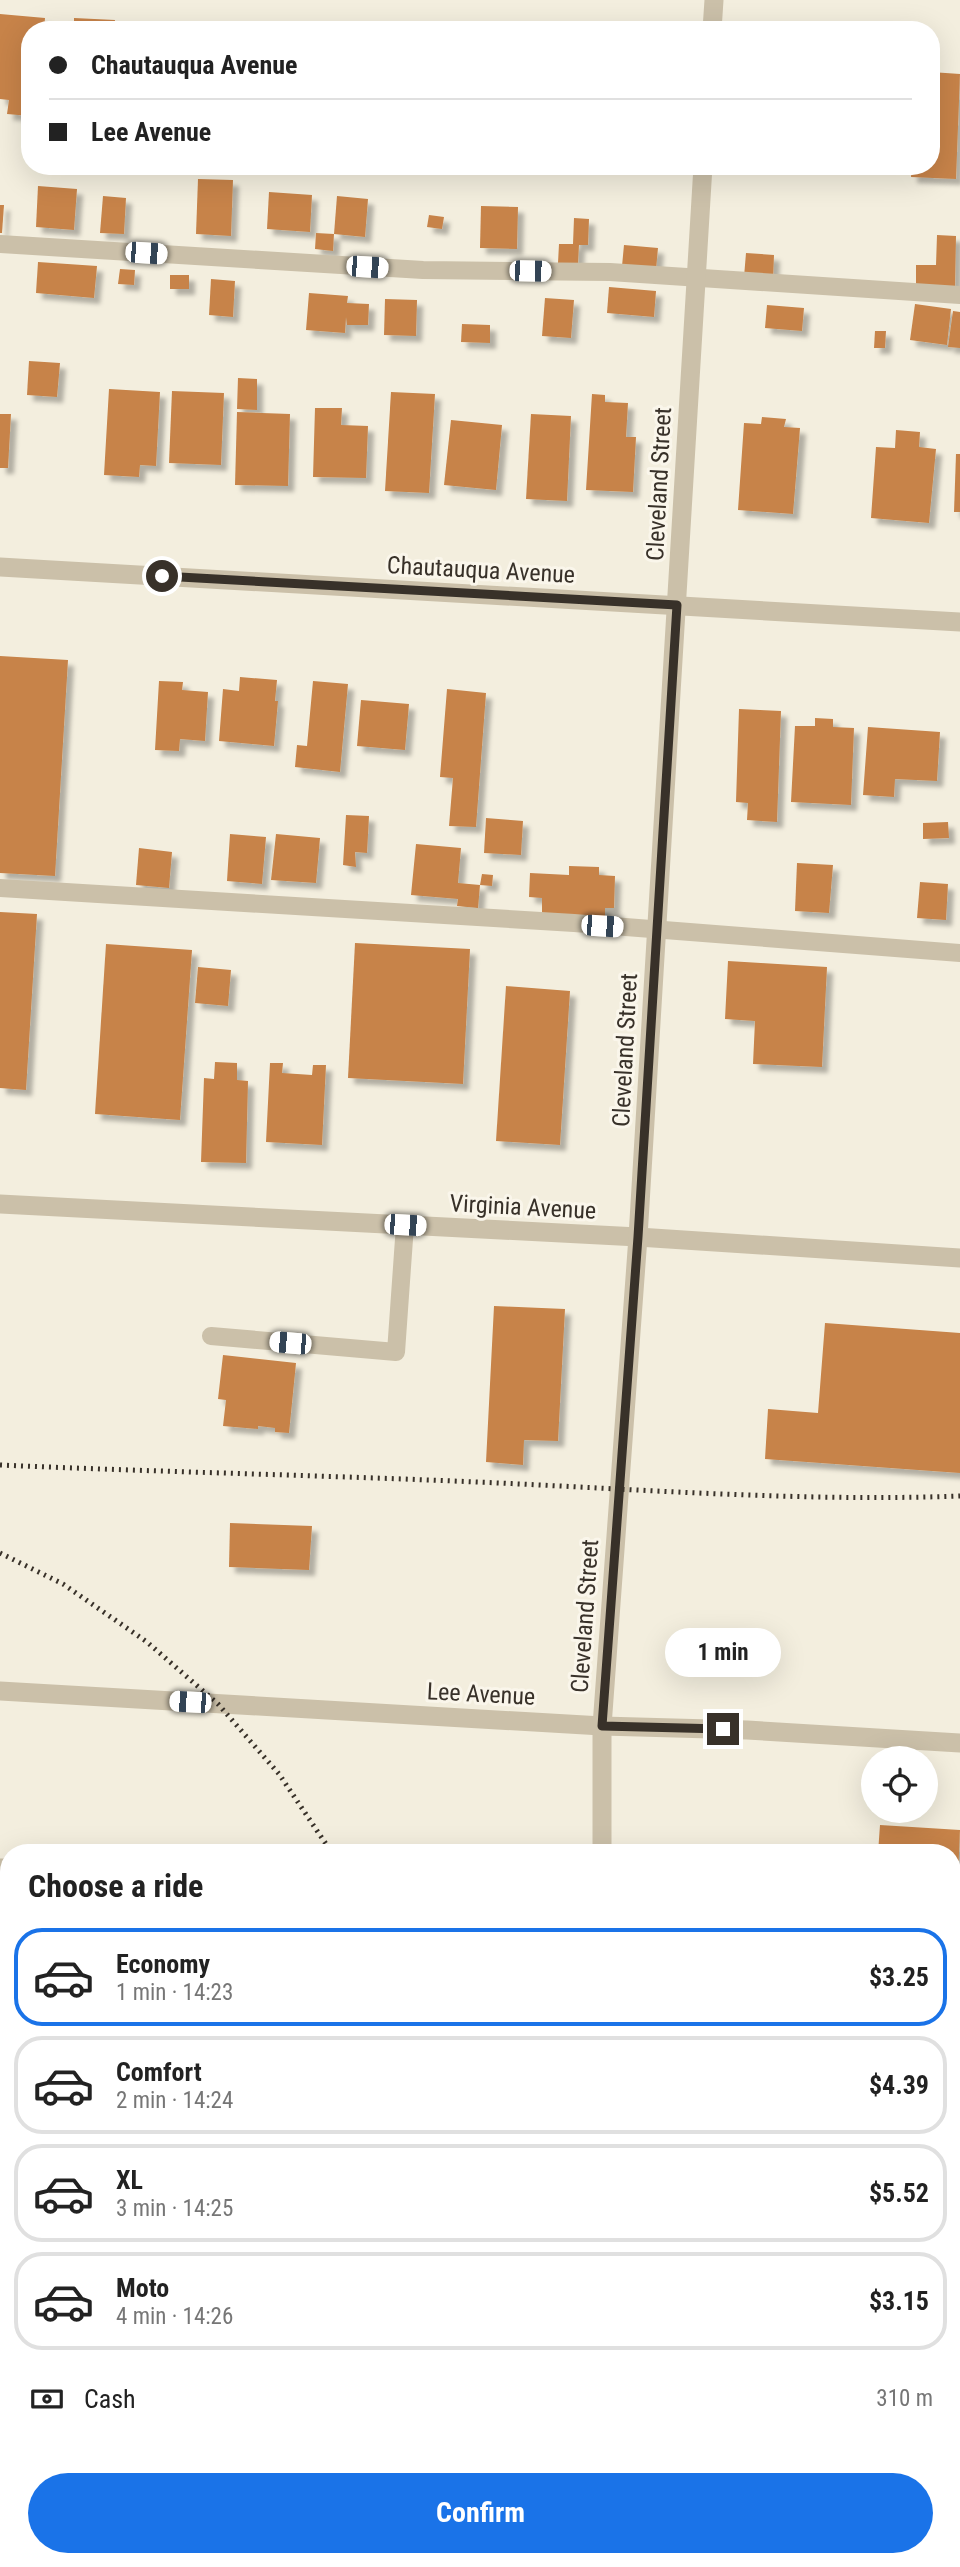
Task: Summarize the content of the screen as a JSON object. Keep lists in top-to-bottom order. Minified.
{"streets":{"street":["Cleveland Street","Chautauqua Avenue","Virginia Avenue","Lee Avenue"]},"crossings":[["Cleveland Street","Chautauqua Avenue"],["Cleveland Street","Virginia Avenue"],["Cleveland Street","Lee Avenue"]],"page":{"banner":["Chautauqua Avenue","Lee Avenue"],"bubble":"1 min","heading":"Choose a ride","list":[{"name":"Economy","note":"1 min · 14:23","value":"$3.25"},{"name":"Comfort","note":"2 min · 14:24","value":"$4.39"},{"name":"XL","note":"3 min · 14:25","value":"$5.52"},{"name":"Moto","note":"4 min · 14:26","value":"$3.15"}],"pay":["Cash","310 m"],"buttons":"Confirm"}}
